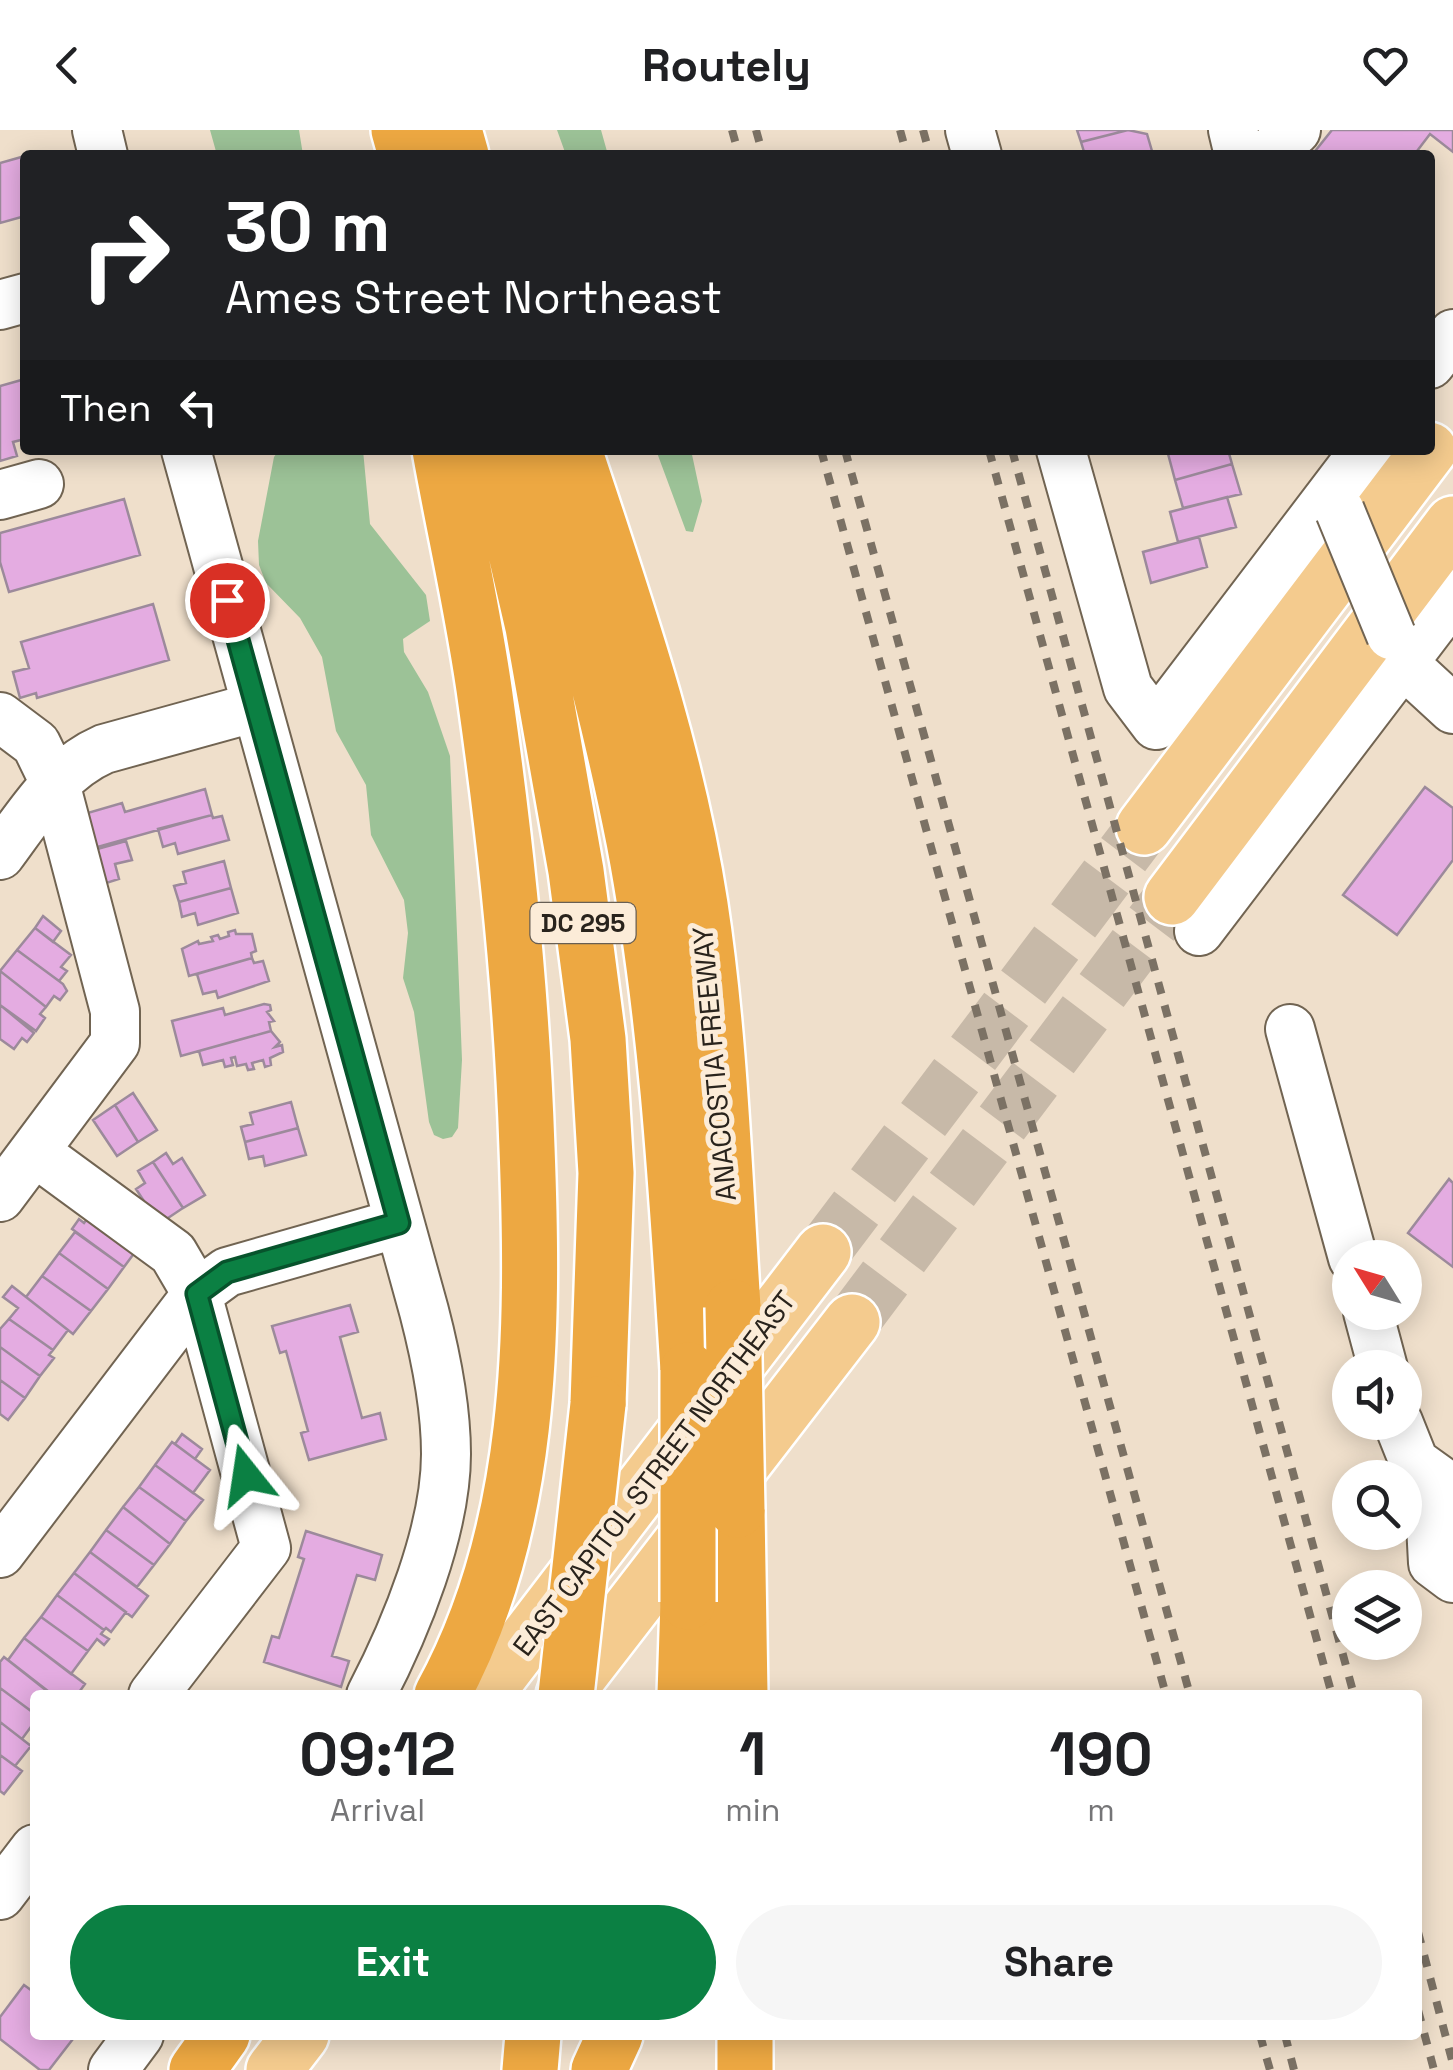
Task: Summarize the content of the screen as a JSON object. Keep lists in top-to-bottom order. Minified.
{"streets":{"highway":["DC 295","ANACOSTIA FREEWAY"],"main road":["EAST CAPITOL STREET NORTHEAST"]},"north":"top left","page":{"header":"Routely","turn":["30 m","Ames Street Northeast"],"then":"Then","eta":["09:12","Arrival","1","min","190","m"],"buttons":["Exit","Share"]}}
